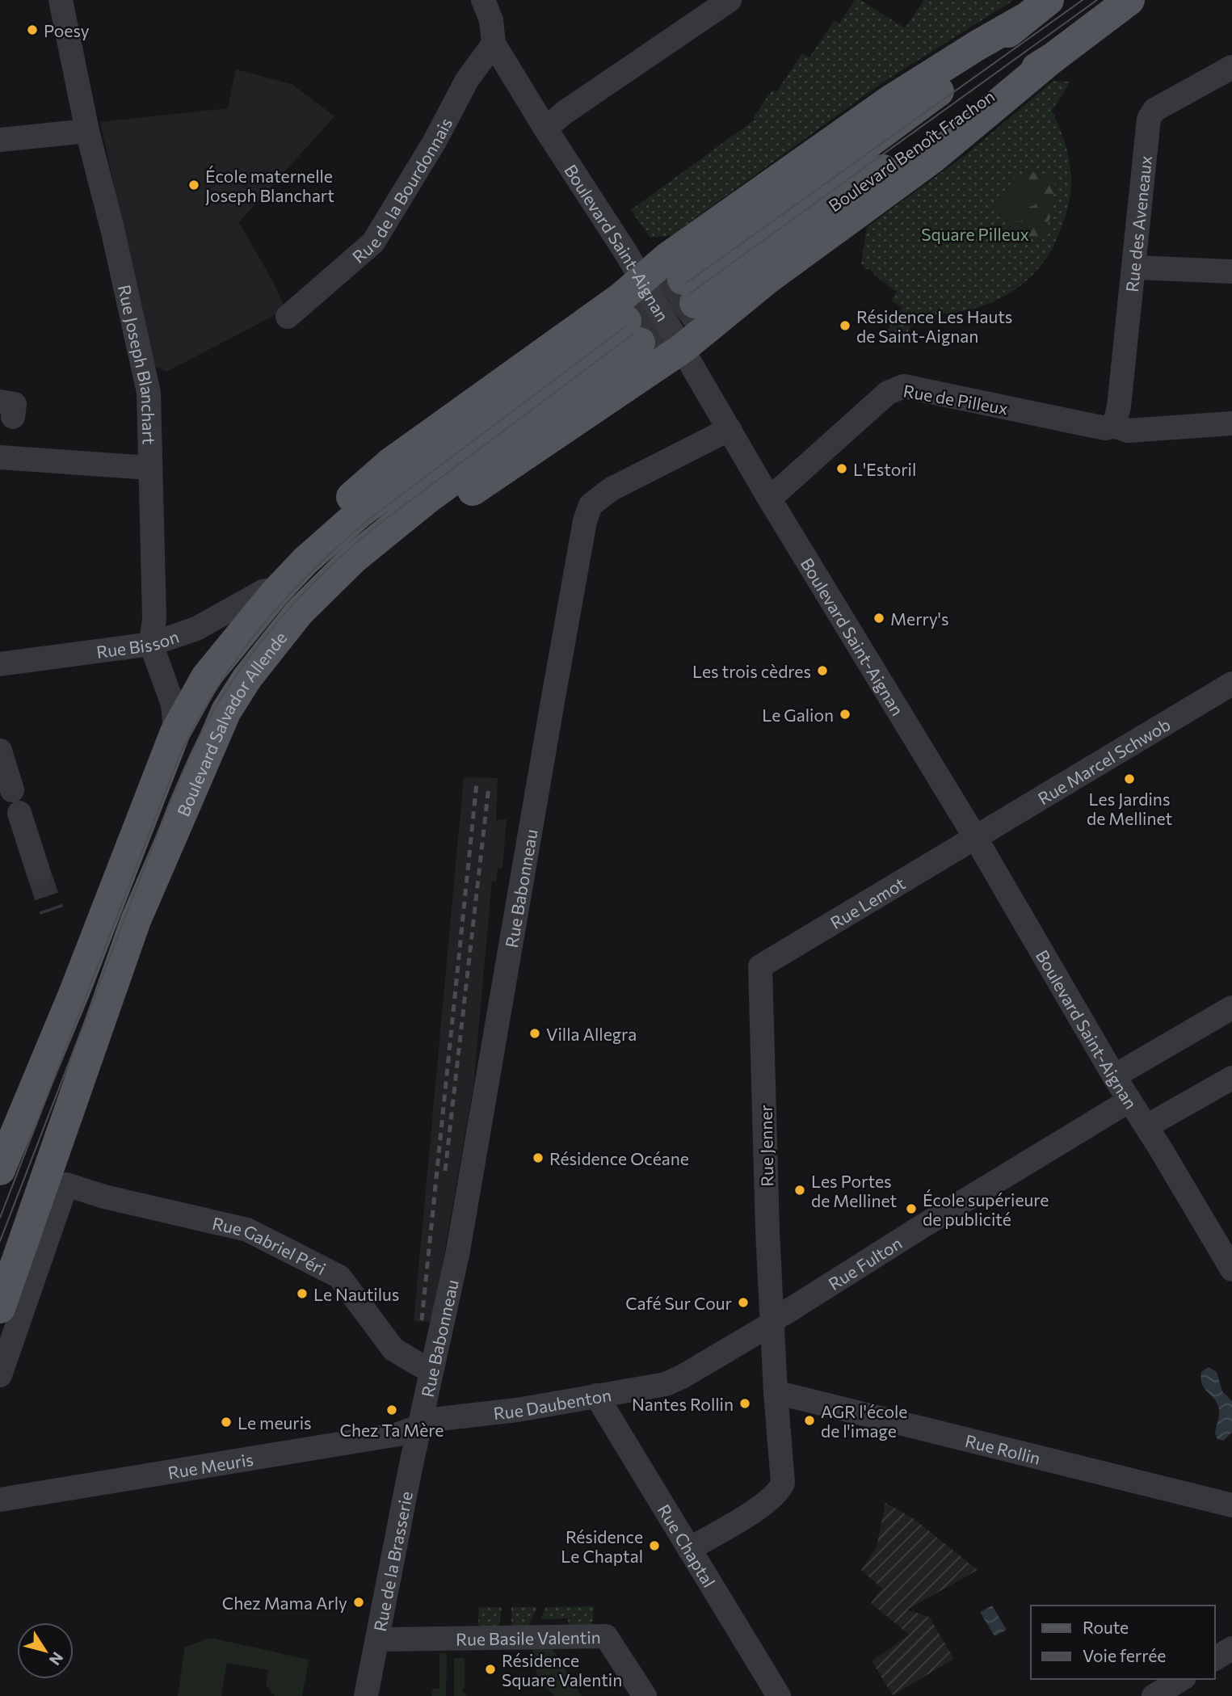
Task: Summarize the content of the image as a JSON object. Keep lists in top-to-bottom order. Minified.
{"streets":{"main road":["Boulevard Benoît Frachon","Boulevard Salvador Allende"],"street":["Rue de la Bourdonnais","Rue des Aveneaux","Boulevard Saint-Aignan","Rue Joseph Blanchart","Rue de Pilleux","Rue Bisson","Rue Marcel Schwob","Rue Babonneau","Rue Lemot","Rue Jenner","Rue Gabriel Péri","Rue Fulton","Rue Daubenton","Rue Rollin","Rue Meuris","Rue Chaptal","Rue de la Brasserie","Rue Basile Valentin"]},"crossings":[["Rue de la Bourdonnais","Boulevard Saint-Aignan"],["Rue des Aveneaux","Rue de Pilleux"],["Boulevard Saint-Aignan","Rue de Pilleux"],["Boulevard Saint-Aignan","Rue Marcel Schwob"],["Boulevard Saint-Aignan","Rue Babonneau"],["Boulevard Saint-Aignan","Rue Lemot"],["Boulevard Saint-Aignan","Rue Fulton"],["Rue Joseph Blanchart","Rue Bisson"],["Rue Joseph Blanchart","Boulevard Salvador Allende"],["Rue Marcel Schwob","Rue Lemot"],["Rue Babonneau","Rue Gabriel Péri"],["Rue Babonneau","Rue Daubenton"],["Rue Babonneau","Rue Meuris"],["Rue Babonneau","Rue de la Brasserie"],["Rue Lemot","Rue Jenner"],["Rue Jenner","Rue Fulton"],["Rue Jenner","Rue Daubenton"],["Rue Jenner","Rue Rollin"],["Rue Jenner","Rue Chaptal"],["Rue Fulton","Rue Daubenton"],["Rue Daubenton","Rue Meuris"],["Rue Daubenton","Rue Chaptal"],["Rue Daubenton","Rue de la Brasserie"],["Rue Meuris","Rue de la Brasserie"],["Rue de la Brasserie","Rue Basile Valentin"]],"parks":["Square Pilleux"],"places":["Poesy","École maternelle Joseph Blanchart","Résidence Les Hauts de Saint-Aignan","L'Estoril","Merry's","Les trois cèdres","Le Galion","Les Jardins de Mellinet","Villa Allegra","Résidence Océane","Les Portes de Mellinet","École supérieure de publicité","Le Nautilus","Café Sur Cour","Nantes Rollin","Chez Ta Mère","AGR l'école de l'image","Le meuris","Résidence Le Chaptal","Chez Mama Arly","Résidence Square Valentin"],"legend":["Route","Voie ferrée"],"north":"bottom right"}
